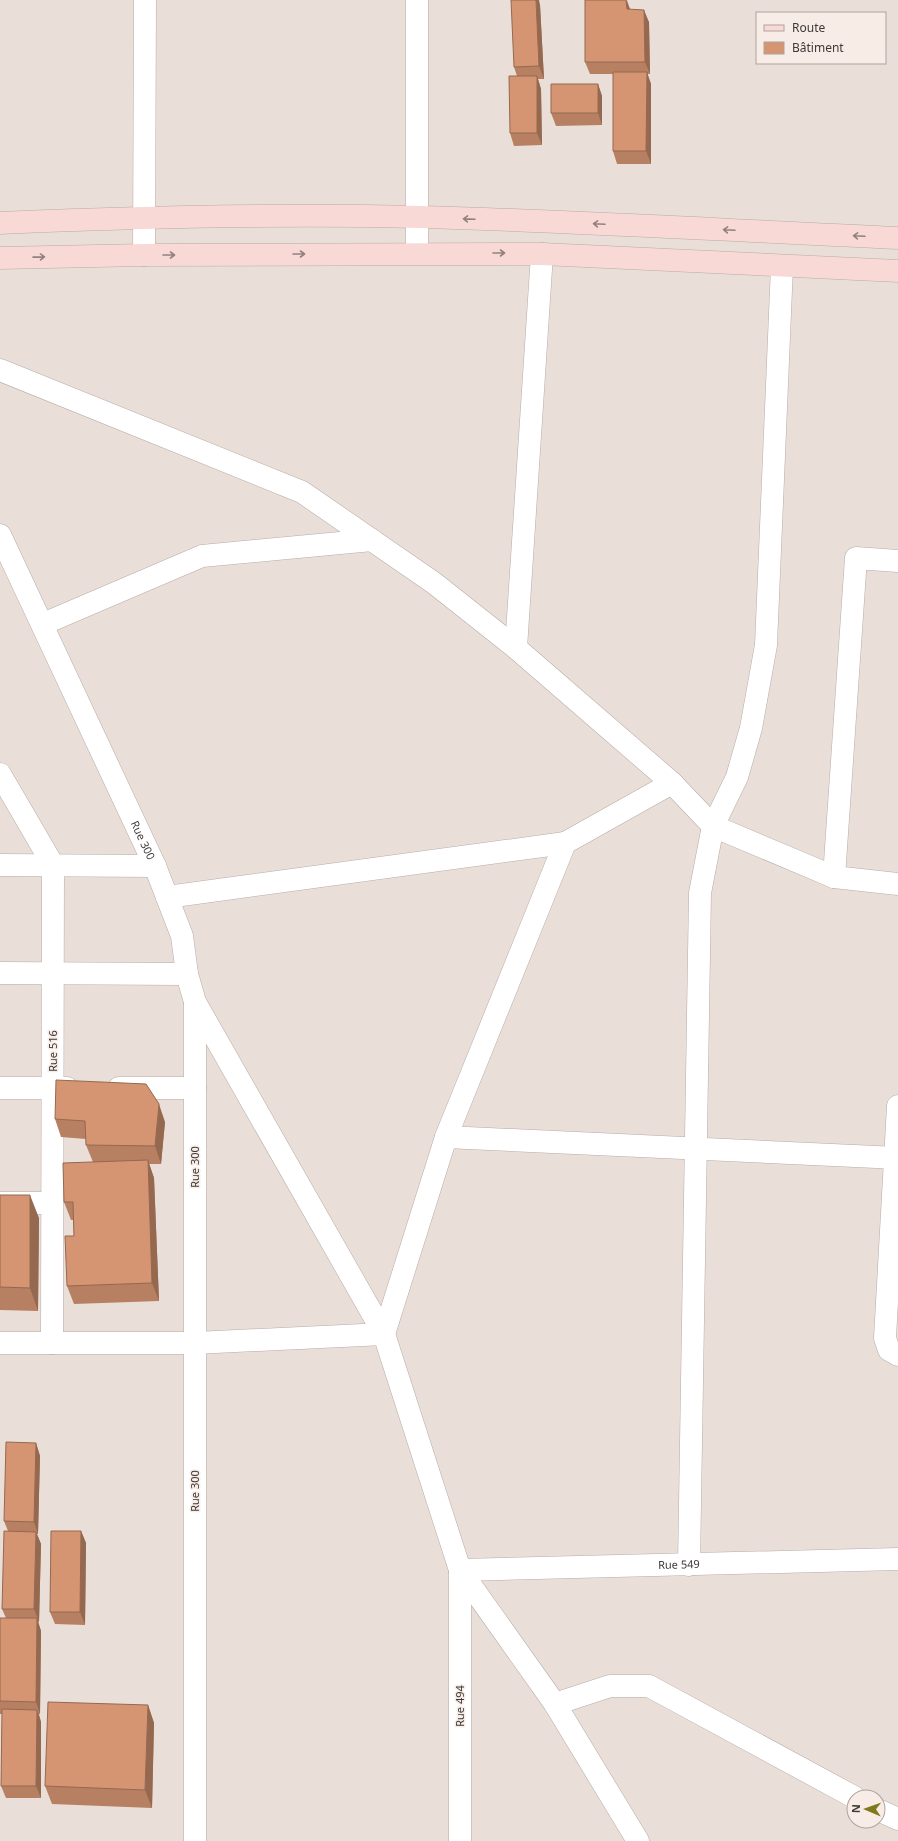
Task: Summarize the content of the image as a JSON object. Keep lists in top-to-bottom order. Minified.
{"streets":{"street":["Rue 300","Rue 516","Rue 549","Rue 494"]},"crossings":[["Rue 549","Rue 494"]],"legend":["Route","Bâtiment"],"north":"left"}
